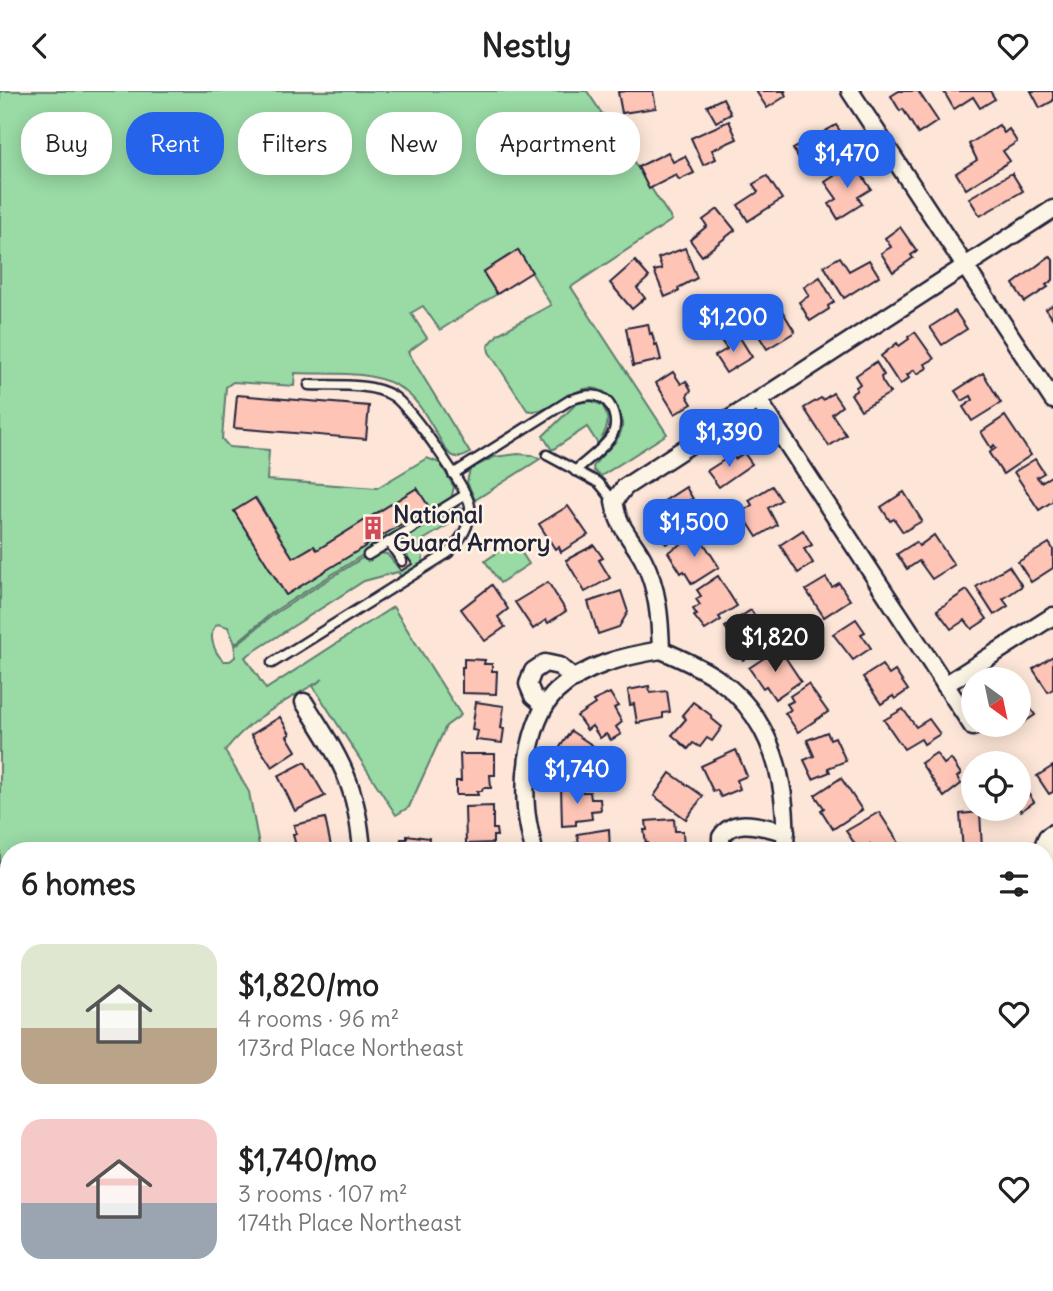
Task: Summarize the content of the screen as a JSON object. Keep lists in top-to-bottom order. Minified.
{"places":{"building":["National Guard Armory"]},"north":"bottom right","page":{"header":"Nestly","chip":["Buy","Rent","Filters","New","Apartment"],"price":["$1,470","$1,200","$1,390","$1,500","$1,820","$1,740"],"heading":"6 homes","list":[{"name":"$1,820/mo","note":"4 rooms · 96 m² · 173rd Place Northeast"},{"name":"$1,740/mo","note":"3 rooms · 107 m² · 174th Place Northeast"}]}}
